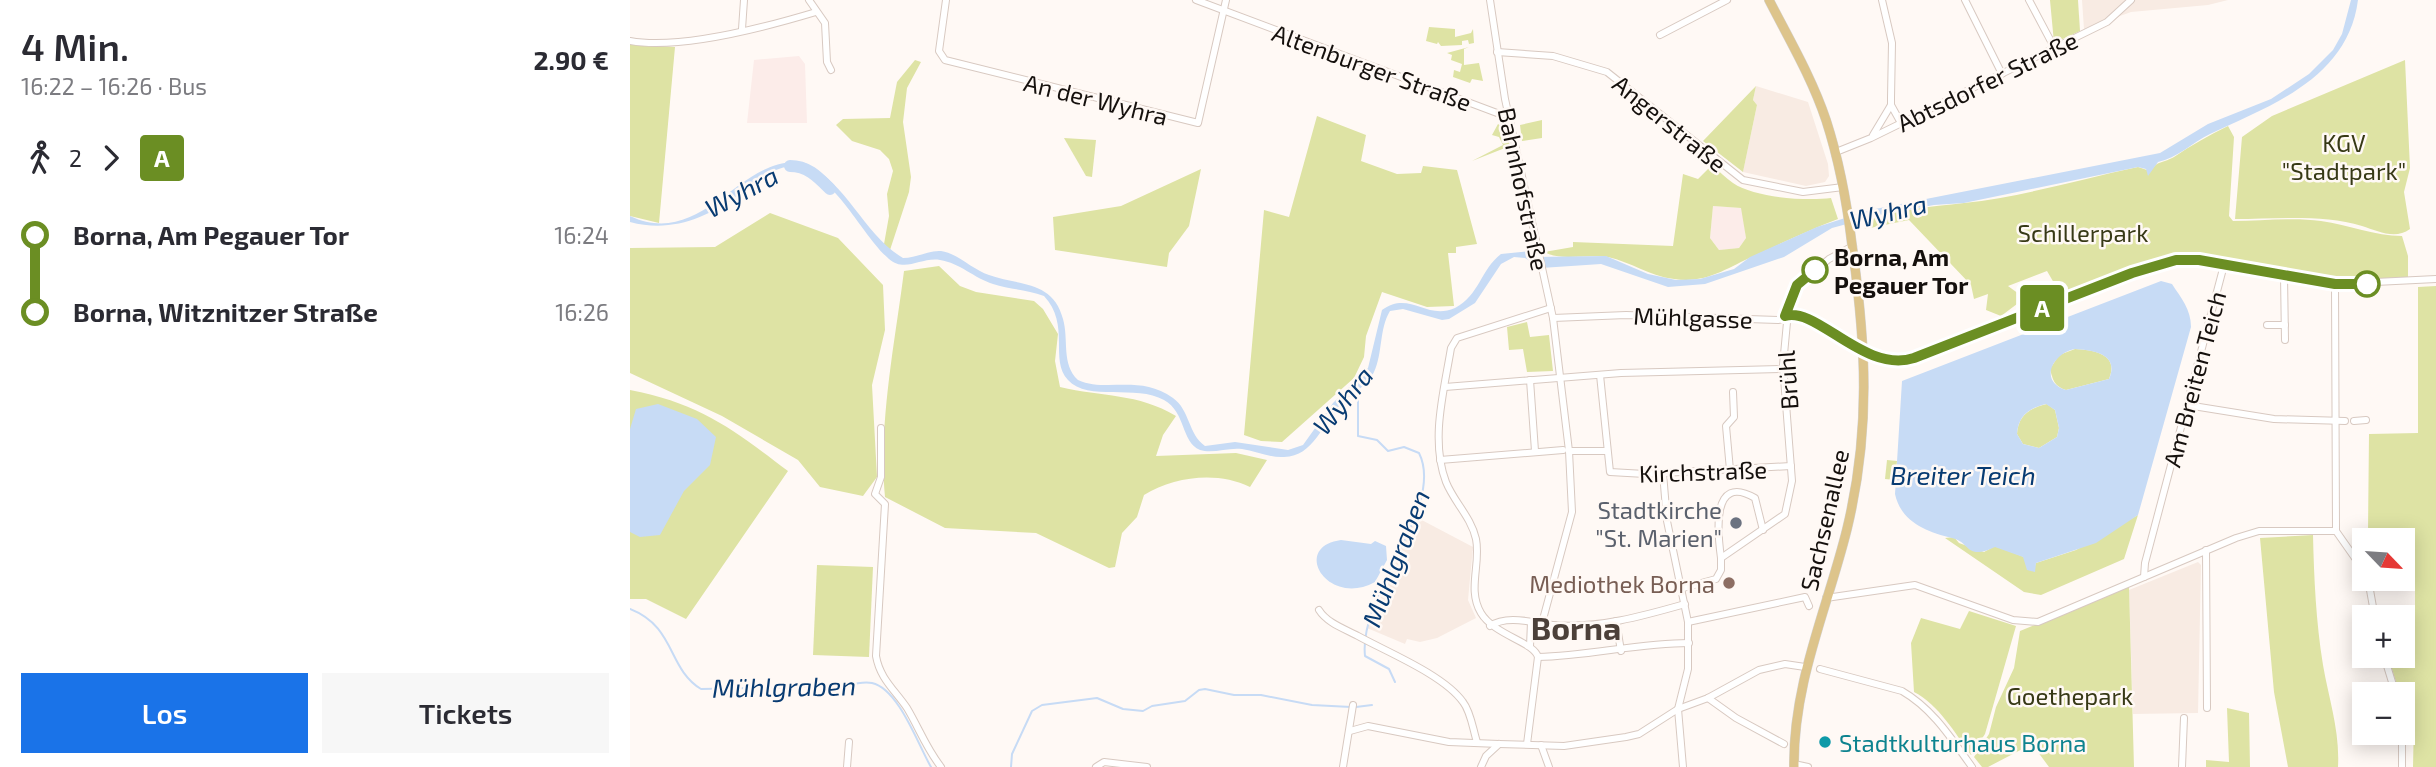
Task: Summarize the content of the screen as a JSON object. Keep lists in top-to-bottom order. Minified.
{"streets":{"main road":["Sachsenallee"],"street":["Altenburger Straße","Abtsdorfer Straße","An der Wyhra","Angerstraße","Bahnhofstraße","Mühlgasse","Am Breiten Teich","Brühl","Kirchstraße"]},"crossings":[["Altenburger Straße","An der Wyhra"],["Altenburger Straße","Bahnhofstraße"],["Abtsdorfer Straße","Sachsenallee"],["Angerstraße","Bahnhofstraße"],["Angerstraße","Sachsenallee"],["Bahnhofstraße","Mühlgasse"],["Mühlgasse","Am Breiten Teich"],["Mühlgasse","Brühl"],["Mühlgasse","Sachsenallee"],["Am Breiten Teich","Sachsenallee"],["Brühl","Kirchstraße"],["Brühl","Sachsenallee"]],"districts":["Borna"],"water":["Wyhra","Breiter Teich","Mühlgraben"],"parks":["KGV \"Stadtpark\"","Schillerpark","Goethepark"],"places":["Borna, Am Pegauer Tor","Stadtkirche \"St. Marien\"","Mediothek Borna","Stadtkulturhaus Borna"],"lines":["bus line A"],"north":"bottom right","page":{"heading":["4 Min.","16:22 – 16:26 · Bus","2.90 €"],"on_map":"A","legs":["2","A"],"list":[{"name":"Borna, Am Pegauer Tor","value":"16:24"},{"name":"Borna, Witznitzer Straße","value":"16:26"}],"map_buttons":["+","−"],"buttons":["Los","Tickets"]}}
